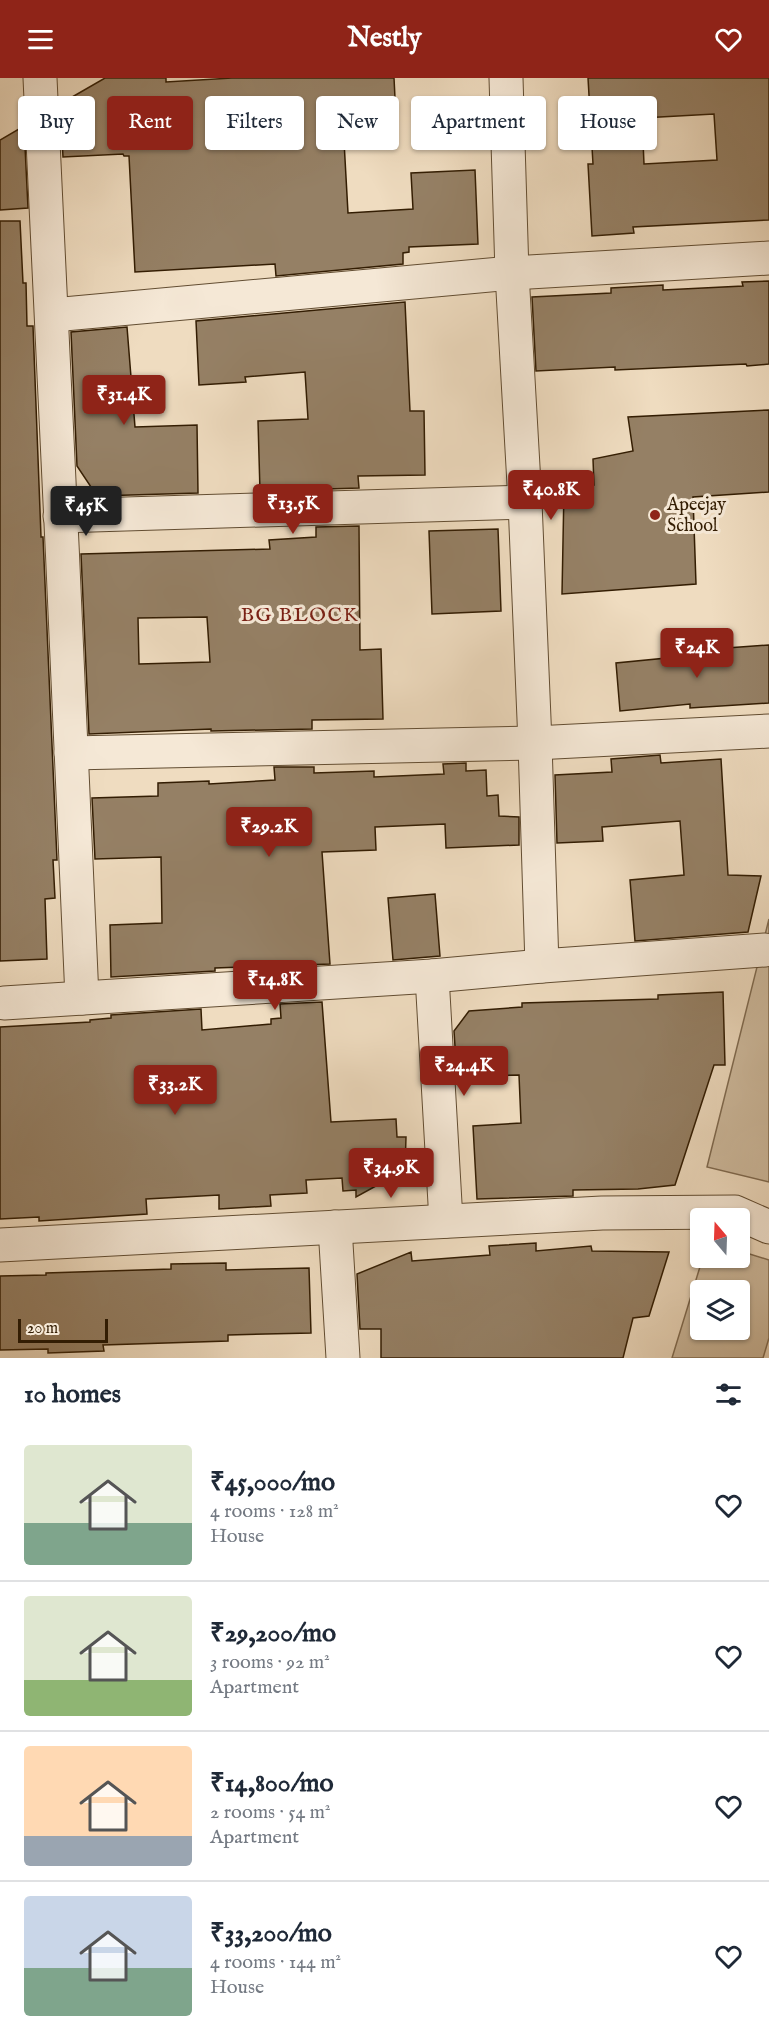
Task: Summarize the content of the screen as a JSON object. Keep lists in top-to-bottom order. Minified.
{"districts":["BG BLOCK"],"places":["Apeejay School"],"scale_bar":"20 m","north":"top","page":{"header":"Nestly","chip":["Buy","Rent","Filters","New","Apartment","House"],"price":["₹31.4K","₹40.8K","₹13.5K","₹45K","₹24K","₹29.2K","₹14.8K","₹24.4K","₹33.2K","₹34.9K"],"scale":"20 m","heading":"10 homes","list":[{"name":"₹45,000/mo","note":"4 rooms · 128 m² · House"},{"name":"₹29,200/mo","note":"3 rooms · 92 m² · Apartment"},{"name":"₹14,800/mo","note":"2 rooms · 54 m² · Apartment"},{"name":"₹33,200/mo","note":"4 rooms · 144 m² · House"}]}}
